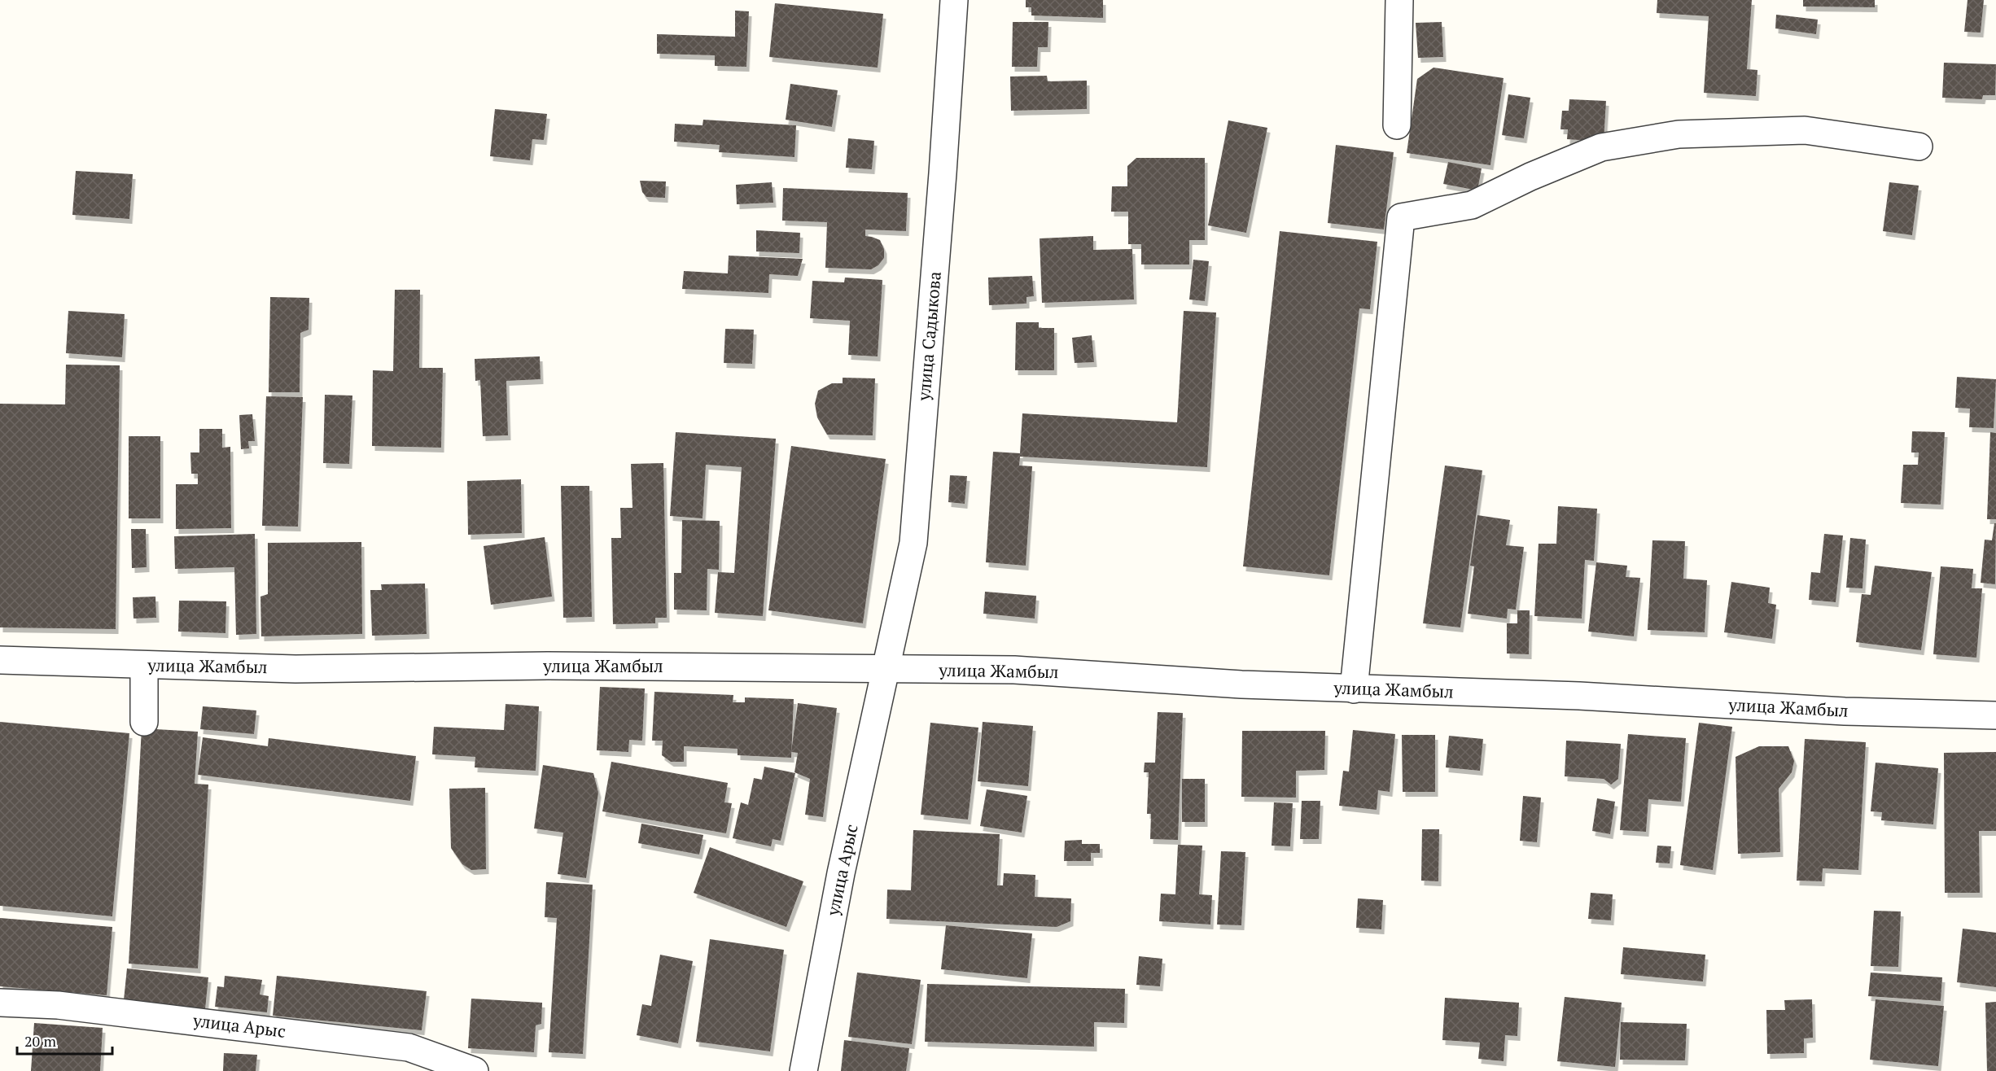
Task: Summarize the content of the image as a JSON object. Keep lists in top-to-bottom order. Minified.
{"streets":{"street":["улица Садыкова","улица Жамбыл","улица Арыс"]},"crossings":[["улица Садыкова","улица Жамбыл"],["улица Садыкова","улица Арыс"],["улица Жамбыл","улица Арыс"]],"scale_bar":"20 m"}
